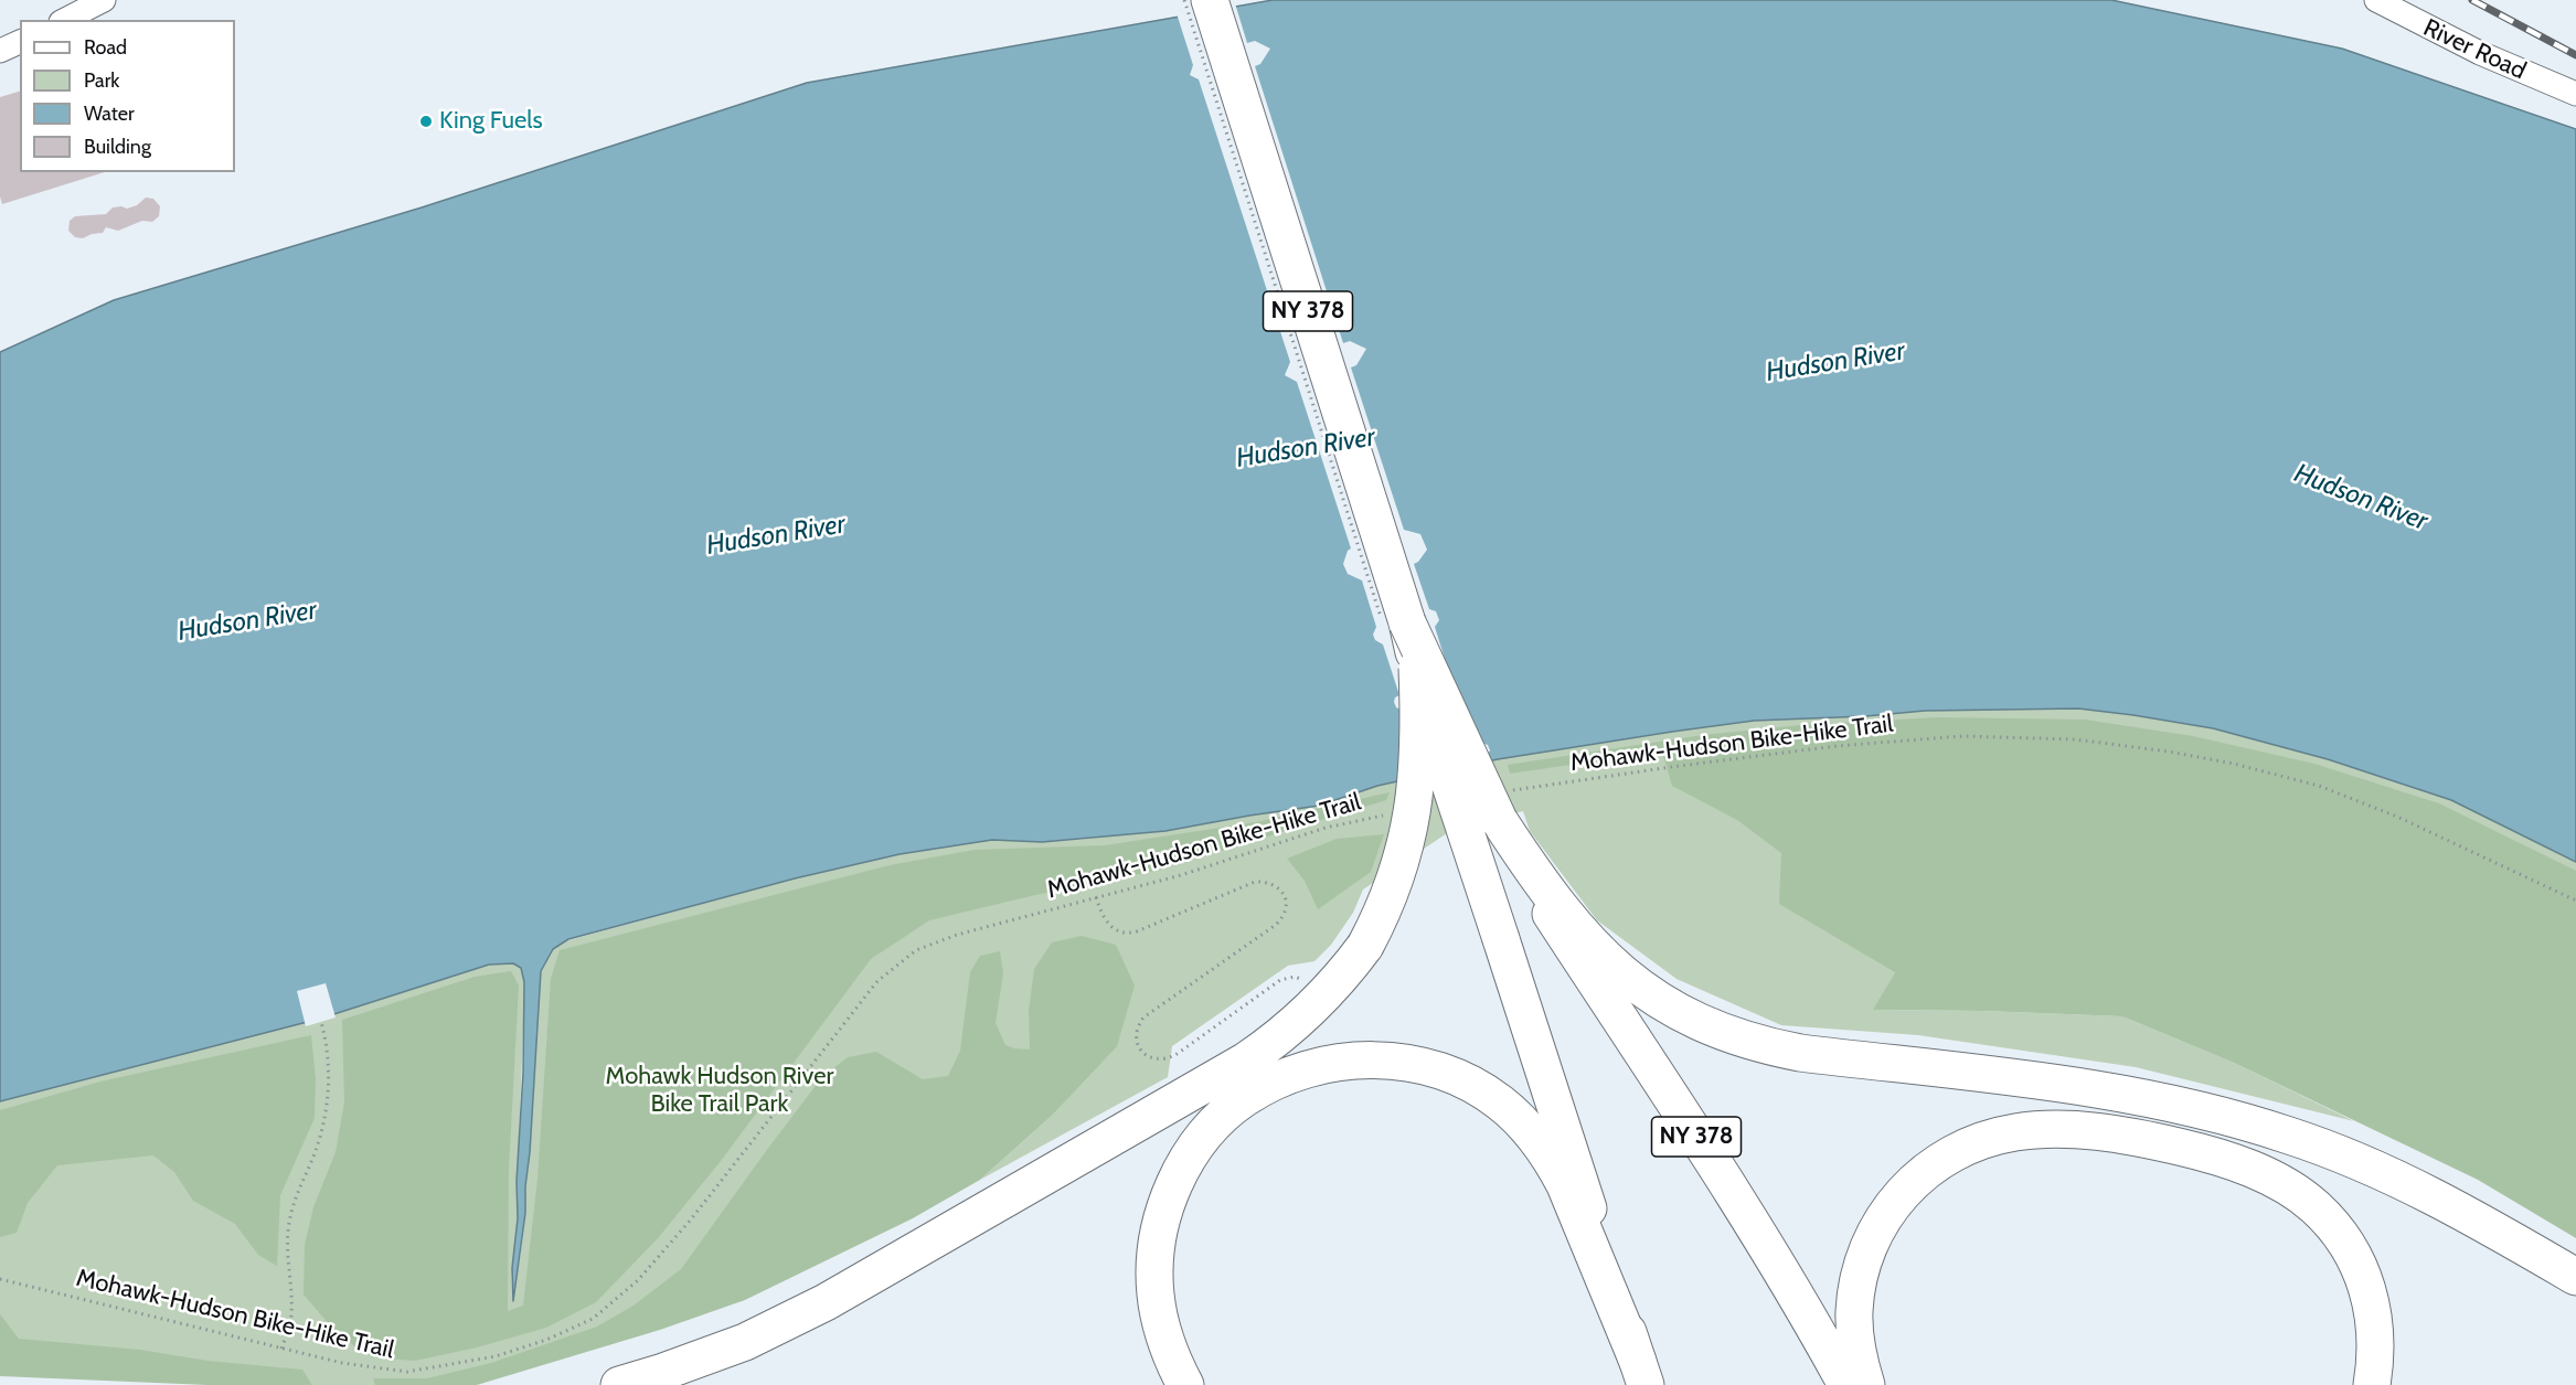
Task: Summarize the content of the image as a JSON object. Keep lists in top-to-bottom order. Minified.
{"streets":{"main road":["NY 378"],"street":["River Road"],"path":["Mohawk-Hudson Bike-Hike Trail"]},"crossings":[["NY 378","Mohawk-Hudson Bike-Hike Trail"]],"water":["Hudson River"],"parks":["Mohawk Hudson River Bike Trail Park"],"places":["King Fuels"],"legend":["Road","Park","Water","Building"]}
